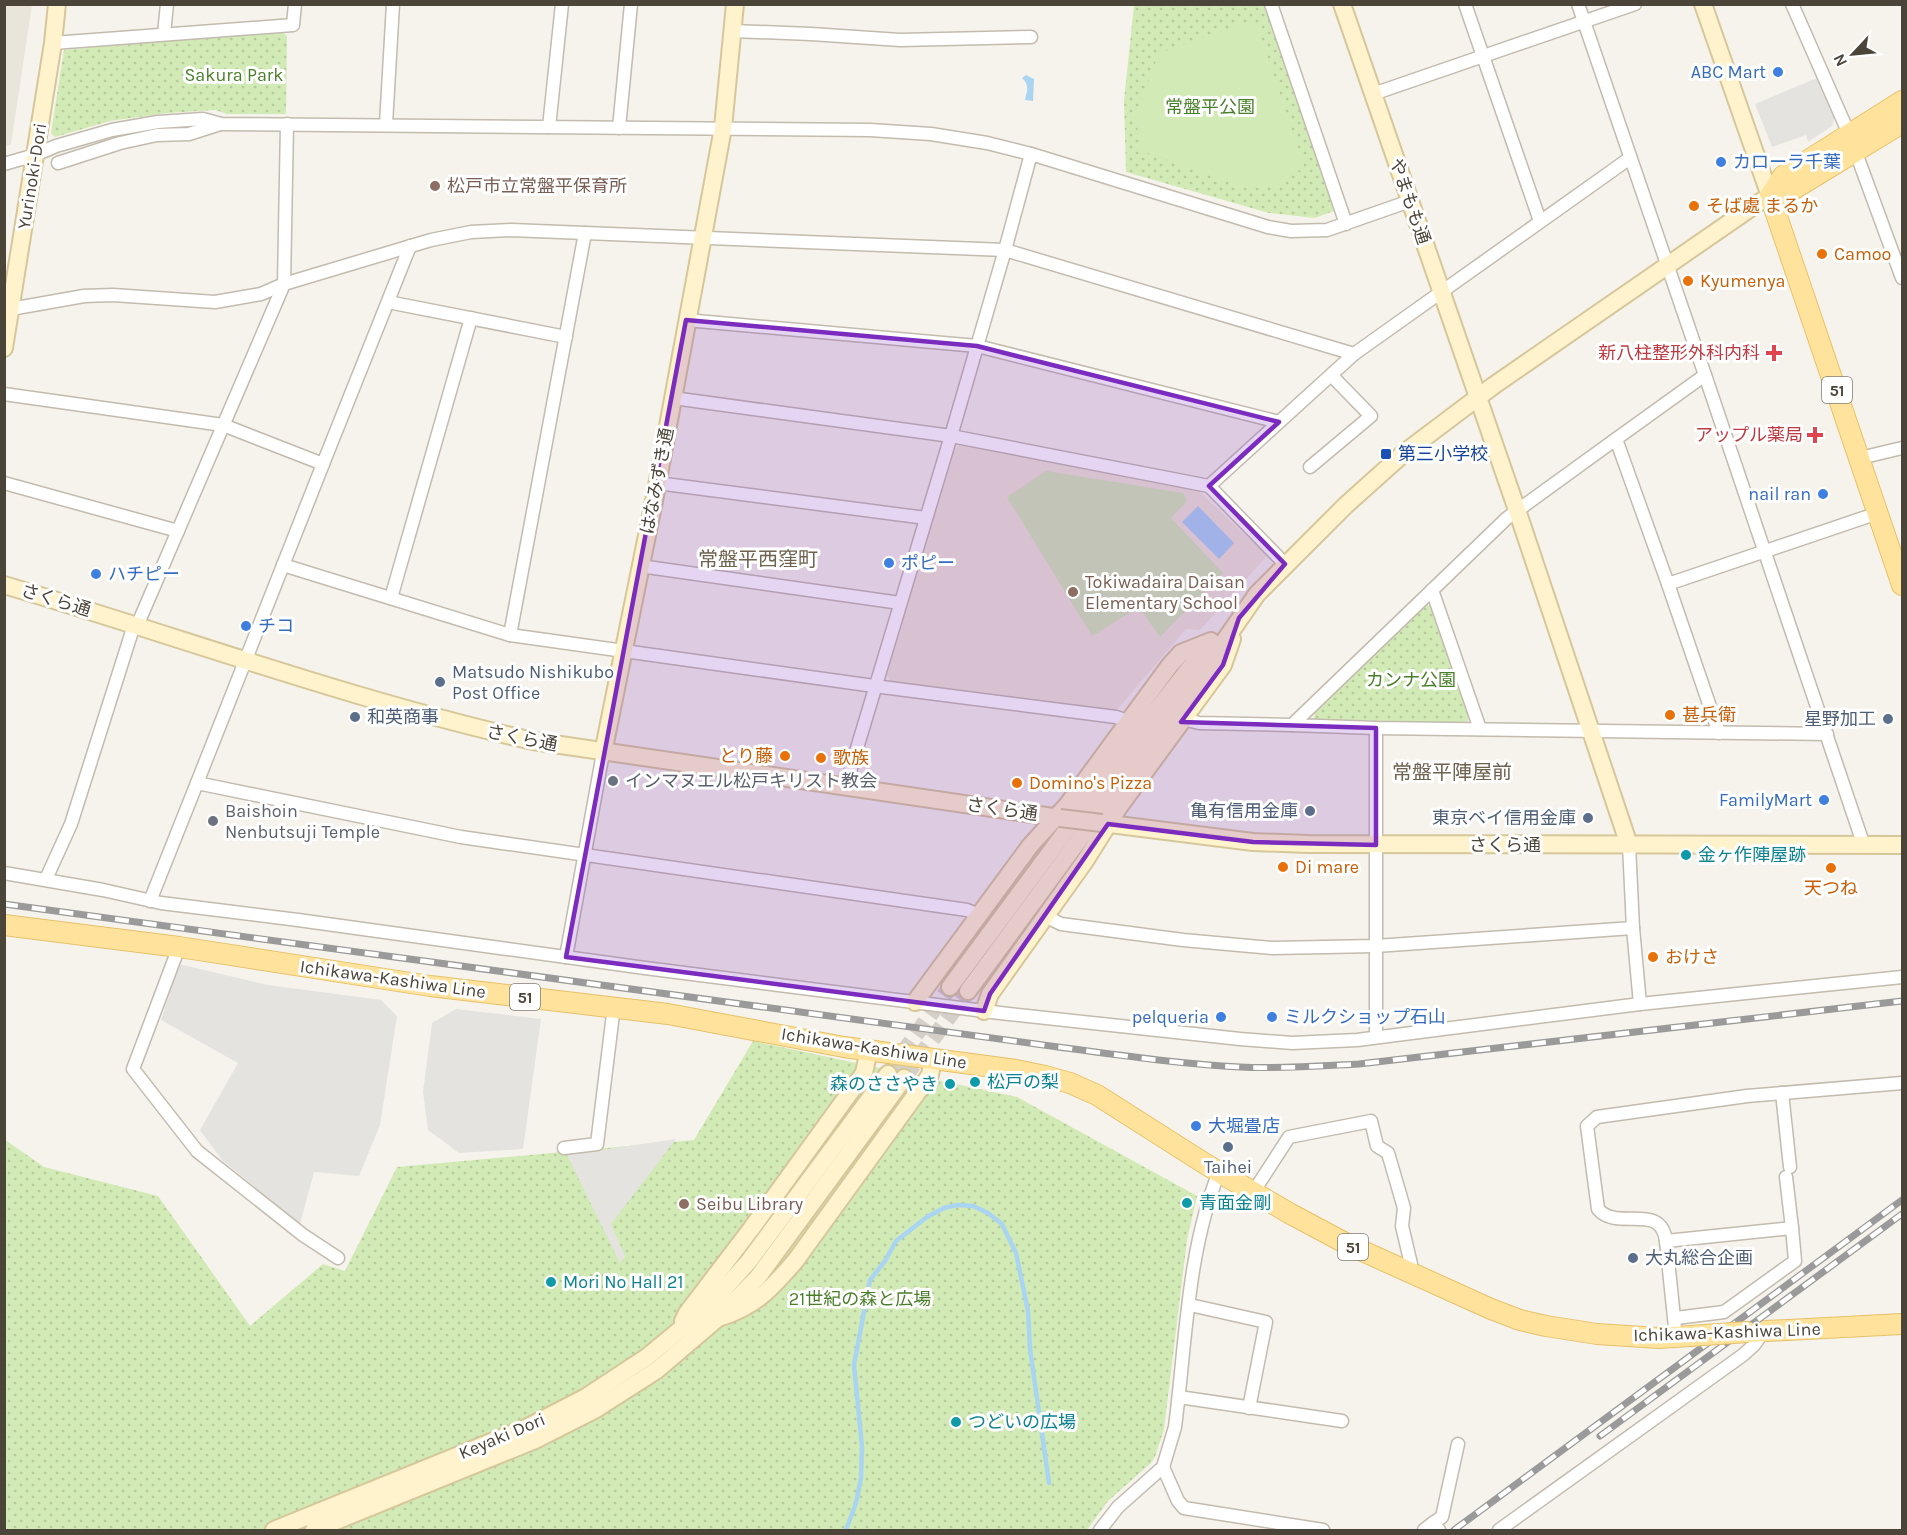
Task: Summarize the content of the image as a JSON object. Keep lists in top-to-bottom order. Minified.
{"streets":{"main road":["51","Ichikawa-Kashiwa Line"],"street":["Yurinoki-Dori","やまもも通","はなみずき通","さくら通","Keyaki Dori"]},"crossings":[["やまもも通","さくら通"],["はなみずき通","さくら通"]],"districts":["常盤平西窪町","常盤平陣屋前"],"parks":["Sakura Park","常盤平公園","カンナ公園","21世紀の森と広場"],"places":{"other":["ABC Mart","カローラ千葉","松戸市立常盤平保育所","そば處 まるか","Camoo","Kyumenya","nail ran","ポピー","ハチピー","Tokiwadaira Daisan Elementary School","チコ","Matsudo Nishikubo Post Office","甚兵衛","和英商事","星野加工","とり藤","歌族","インマヌエル松戸キリスト教会","Domino's Pizza","FamilyMart","亀有信用金庫","東京ベイ信用金庫","Baishoin Nenbutsuji Temple","金ヶ作陣屋跡","Di mare","天つね","おけさ","pelqueria","ミルクショップ石山","松戸の梨","森のささやき","大堀畳店","Taihei","青面金剛","Seibu Library","大丸総合企画","Mori No Hall 21","つどいの広場"],"health":["新八柱整形外科内科","アップル薬局"],"transit":["第三小学校"]},"north":"bottom left"}
